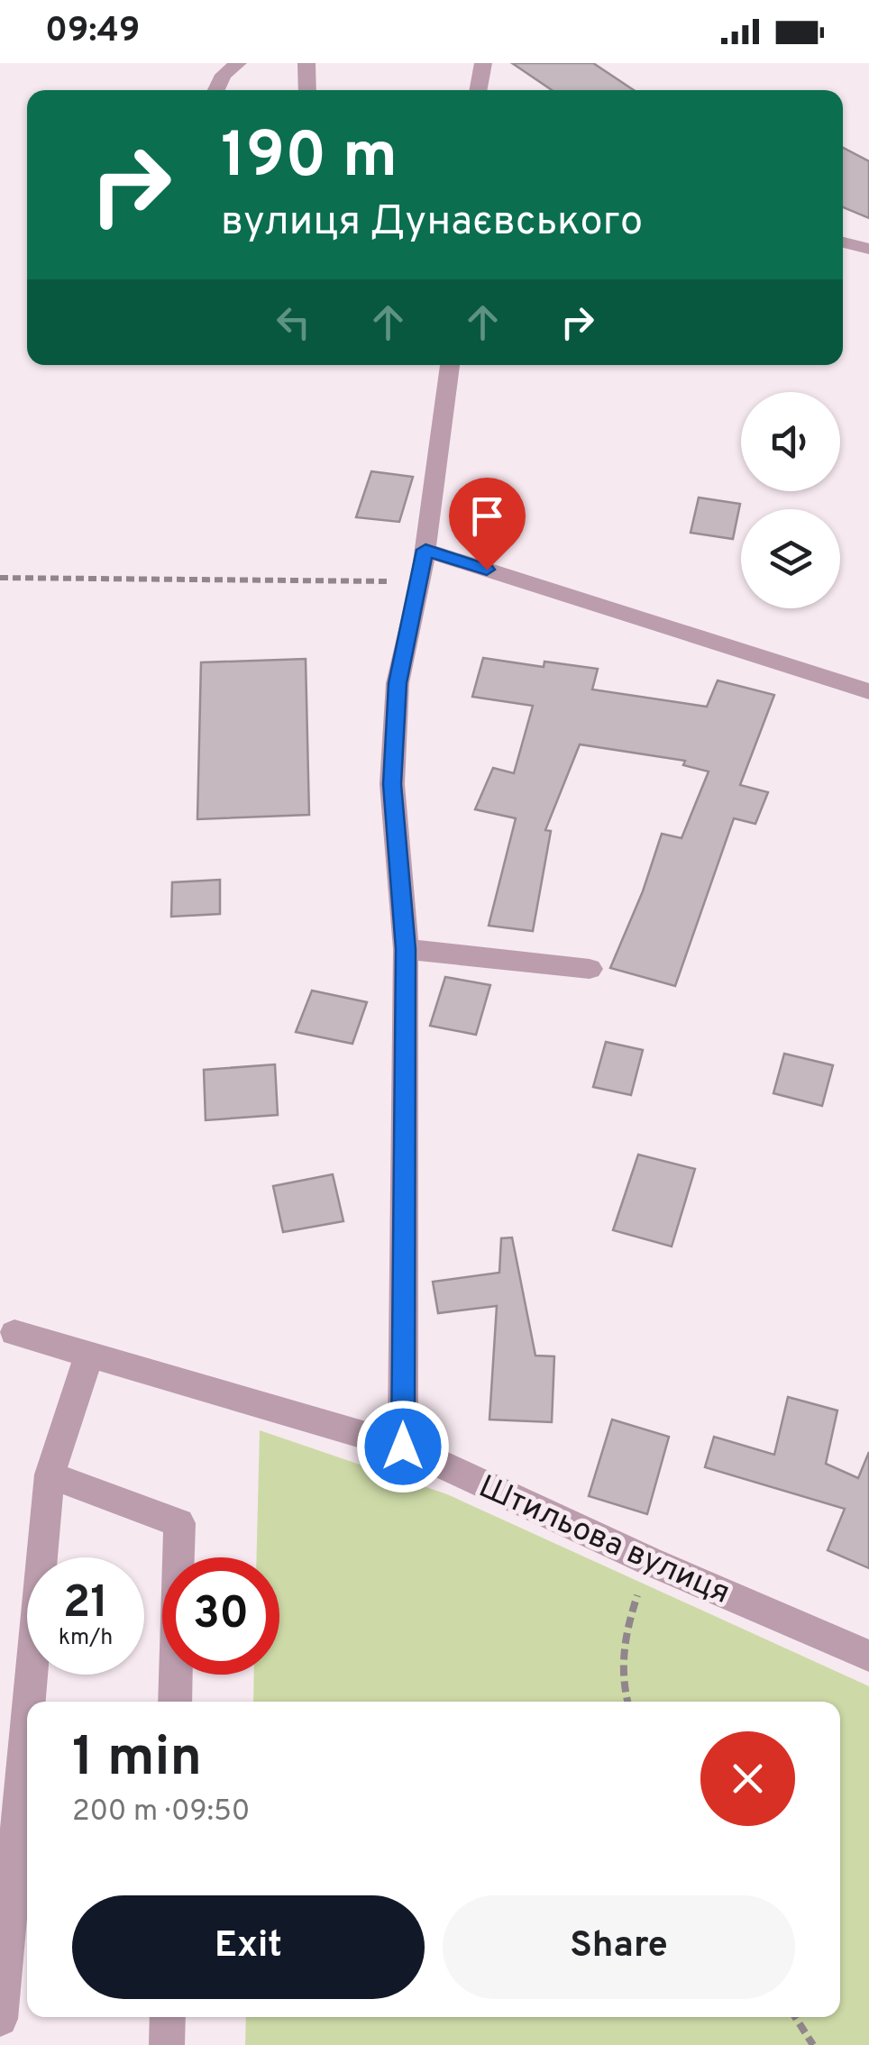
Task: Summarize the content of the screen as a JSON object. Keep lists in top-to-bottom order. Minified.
{"streets":{"street":["Штильова вулиця"]},"page":{"status":"09:49","turn":["190 m","вулиця Дунаєвського"],"speed":"21 km/h","limit":"30","heading":["1 min","200 m · 09:50"],"buttons":["Exit","Share"]}}
